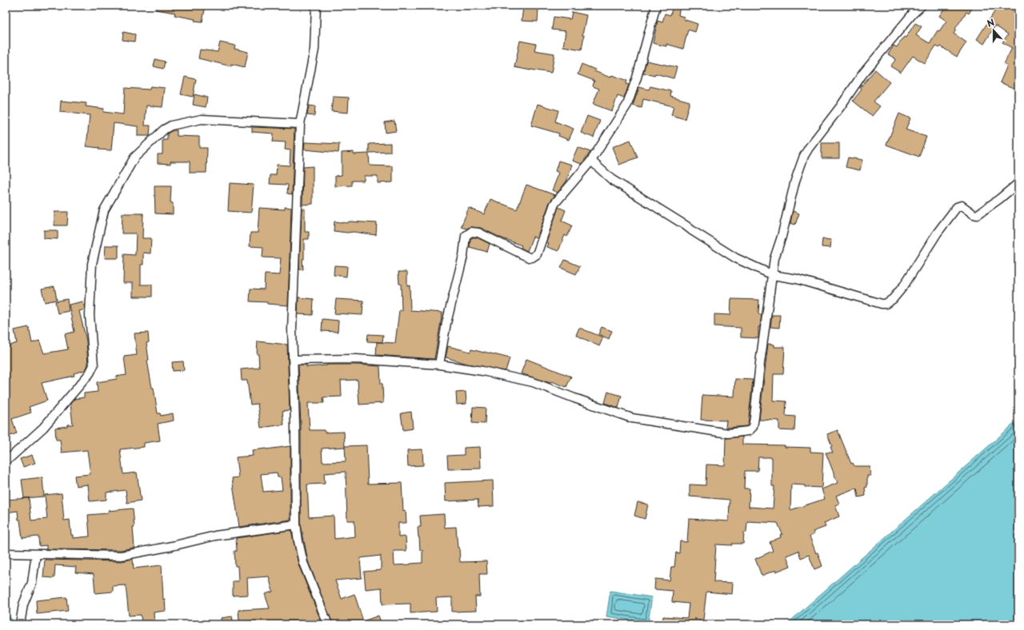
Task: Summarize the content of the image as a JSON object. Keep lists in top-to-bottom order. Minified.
{"north":"top"}
